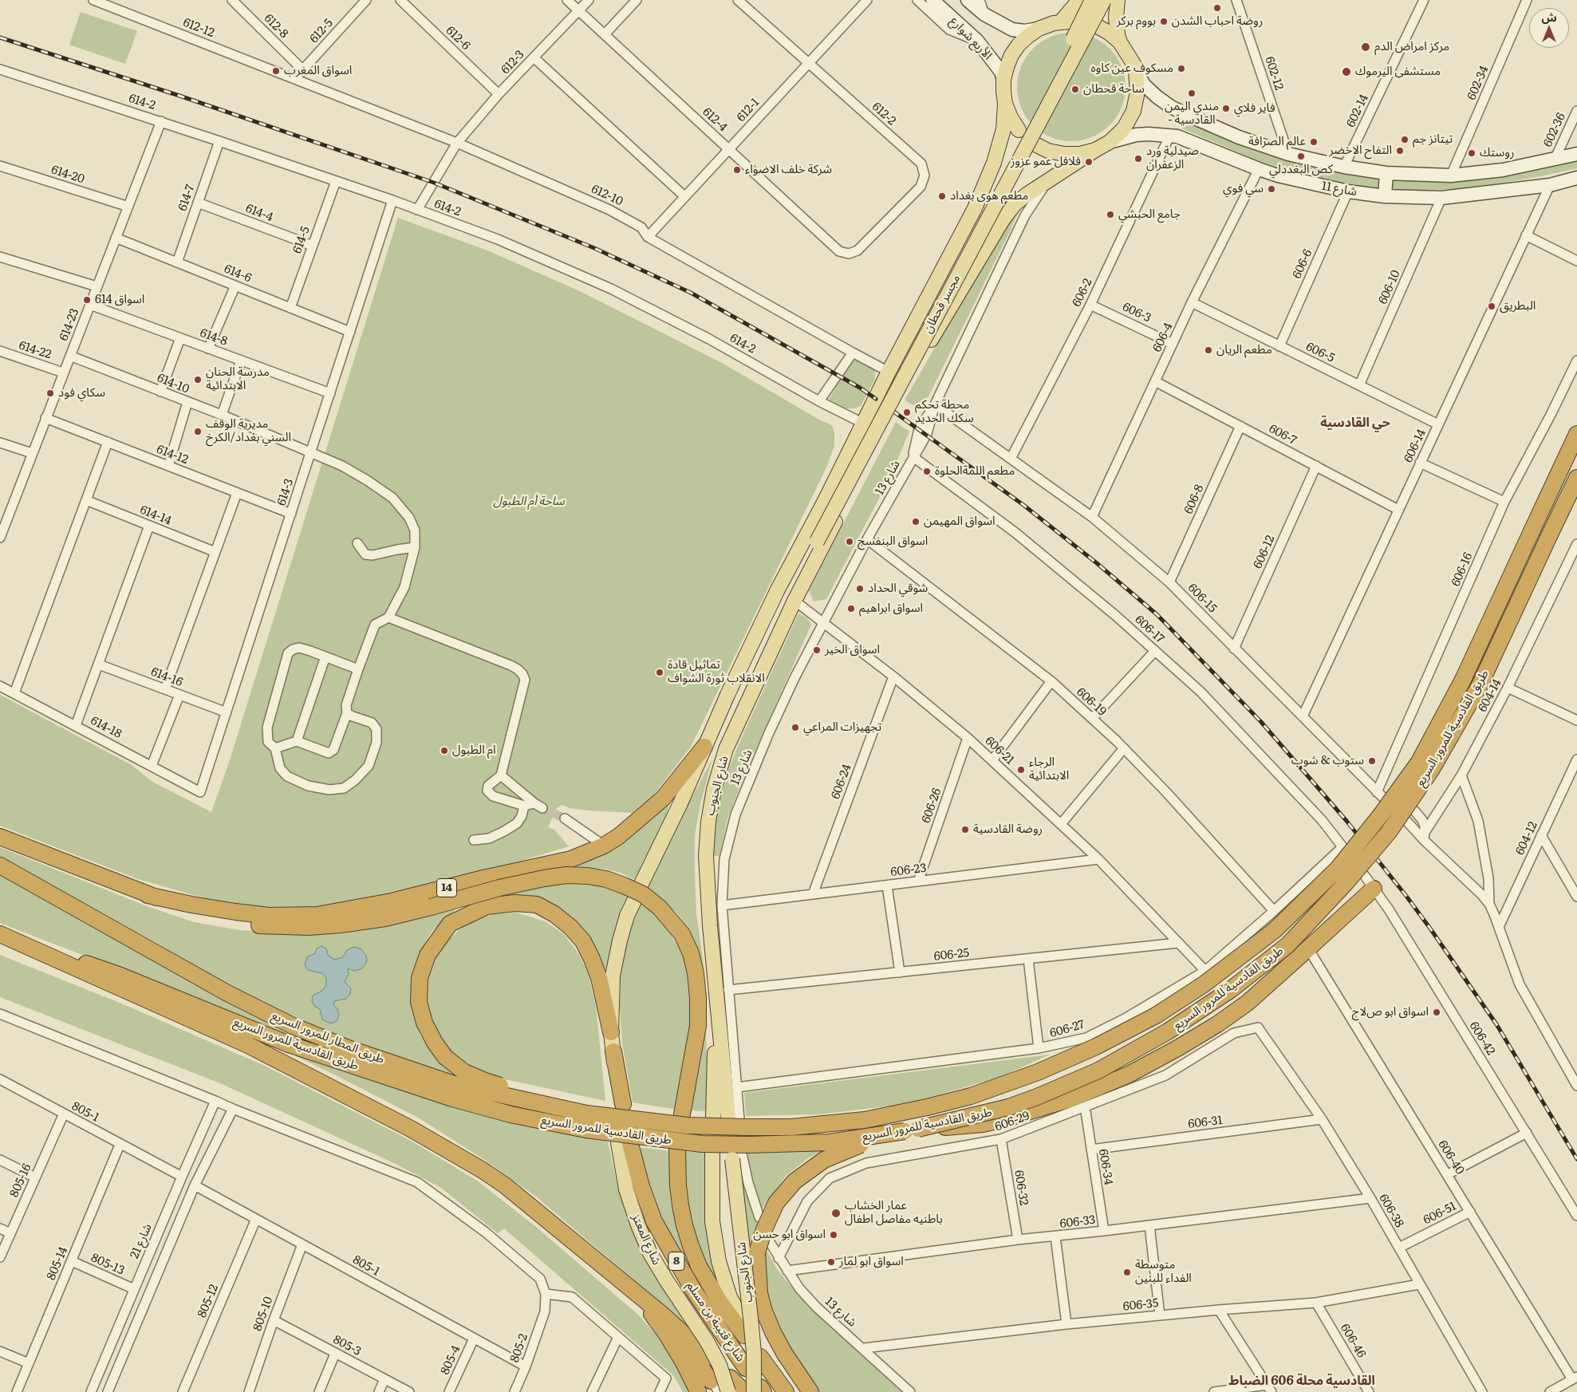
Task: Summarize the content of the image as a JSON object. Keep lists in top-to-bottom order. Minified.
{"streets":{"highway":["طريق القادسية للمرور السريع","14","طريق المطار للمرور السريع","8","شارع قتيبة بن مسلم"],"main road":["مجسر قحطان","شارع الجنوب","شارع المعتز"],"street":["612-8","612-12","612-5","612-6","الأربع شوارع","612-3","602-12","602-34","614-2","612-1","602-14","612-2","612-4","602-36","614-20","شارع 11","612-10","614-7","614-4","614-5","606-6","614-6","606-10","606-2","606-3","614-23","614-8","606-4","614-22","606-5","614-10","606-7","606-14","614-12","شارع 13","614-3","606-8","614-14","606-12","606-16","606-15","606-17","614-16","604-14","606-19","614-18","606-21","606-24","606-26","604-12","606-23","606-25","606-27","606-42","805-1","606-29","606-31","606-40","606-34","805-16","606-32","606-38","606-51","606-33","شارع 21","805-14","805-13","805-12","606-35","805-10","606-46","805-3","805-2","805-4"]},"crossings":[["612-8","612-5"],["612-12","612-5"],["612-12","612-10"],["612-5","612-10"],["612-6","612-3"],["612-3","614-2"],["612-3","612-4"],["612-3","612-10"],["602-12","شارع 11"],["602-34","شارع 11"],["614-2","614-7"],["614-2","614-5"],["614-2","614-23"],["614-2","614-3"],["612-1","612-2"],["612-1","612-4"],["612-1","612-10"],["602-14","شارع 11"],["612-2","612-4"],["602-36","شارع 11"],["614-20","614-23"],["شارع 11","606-6"],["شارع 11","606-10"],["شارع 11","606-2"],["شارع 11","606-4"],["شارع 11","606-14"],["614-7","614-4"],["614-7","614-6"],["614-4","614-5"],["614-5","614-6"],["606-6","606-5"],["614-6","614-23"],["614-6","614-3"],["606-10","606-5"],["606-2","606-3"],["606-2","606-15"],["مجسر قحطان","606-21"],["مجسر قحطان","شارع الجنوب"],["606-3","606-4"],["614-23","614-8"],["614-23","614-22"],["614-23","614-10"],["614-23","614-12"],["614-8","614-3"],["606-4","606-5"],["606-4","606-7"],["606-4","606-15"],["606-5","606-14"],["614-10","614-3"],["606-7","606-14"],["606-7","606-8"],["606-7","606-12"],["606-14","606-15"],["614-12","614-3"],["شارع 13","606-15"],["شارع 13","606-17"],["شارع 13","606-19"],["شارع 13","606-21"],["شارع 13","شارع الجنوب"],["شارع 13","606-23"],["شارع 13","606-25"],["شارع 13","606-27"],["شارع 13","606-29"],["شارع 13","606-33"],["شارع 13","606-35"],["614-3","614-16"],["614-3","614-18"],["606-8","606-15"],["606-12","606-15"],["606-16","606-15"],["606-15","604-14"],["606-17","606-27"],["606-19","606-27"],["طريق القادسية للمرور السريع","طريق المطار للمرور السريع"],["606-21","606-24"],["606-21","شارع الجنوب"],["606-21","606-26"],["606-21","606-23"],["606-21","606-25"],["606-21","606-27"],["606-24","606-23"],["شارع الجنوب","14"],["606-26","606-23"],["805-1","805-16"],["805-1","شارع 21"],["805-1","805-14"],["805-1","805-12"],["805-1","805-10"],["805-1","805-2"],["805-1","805-4"],["606-29","606-34"],["606-29","606-32"],["606-29","606-38"],["606-31","606-34"],["606-31","606-38"],["606-40","606-51"],["606-34","606-33"],["606-32","606-33"],["606-38","606-51"],["606-38","606-33"],["606-38","606-35"],["شارع المعتز","شارع قتيبة بن مسلم"],["شارع 21","805-13"],["805-14","805-13"],["606-35","606-46"],["805-10","805-3"]],"districts":["حي القادسية","القادسية محلة 606 الضباط"],"parks":["ساحة أم الطبول"],"places":["روضة احباب الشدن","بووم بركر","مركز امراض الدم","مسكوف عين كاوه","اسواق المغرب","مستشفى اليرموك","ساحة قحطان","مندي اليمن - القادسية","فاير فلاي","تيتانز جم","عالم الصرافة","التفاح الاخضر","روستك","كص البغددلي","صيدلية ورد الزعفران","فلافل عمو عزوز","شركة خلف الاضواء","سي فوي","مطعم هوى بغداد","جامع الحبشي","اسواق 614","البطريق","مطعم الريان","مدرسة الحنان الابتدائية","سكاي فود","محطة تحكم سكك الحديد","مديرية الوقف السني بغداد/الكرخ","مطعم اللمةالحلوة","اسواق المهيمن","اسواق البنفسج","شوقي الحداد","اسواق ابراهيم","اسواق الخير","تماثيل قادة الانقلاب ثورة الشواف","تجهيزات المراعي","ام الطبول","ستوب & شوب","الرجاء الابتدائية","روضة القادسية","اسواق ابو صﻻح","عمار الخشاب باطنيه مفاصل اطفال","اسواق ابو حسن","اسواق ابو لمار","متوسطة الفداء للبنين"],"north":"top"}
